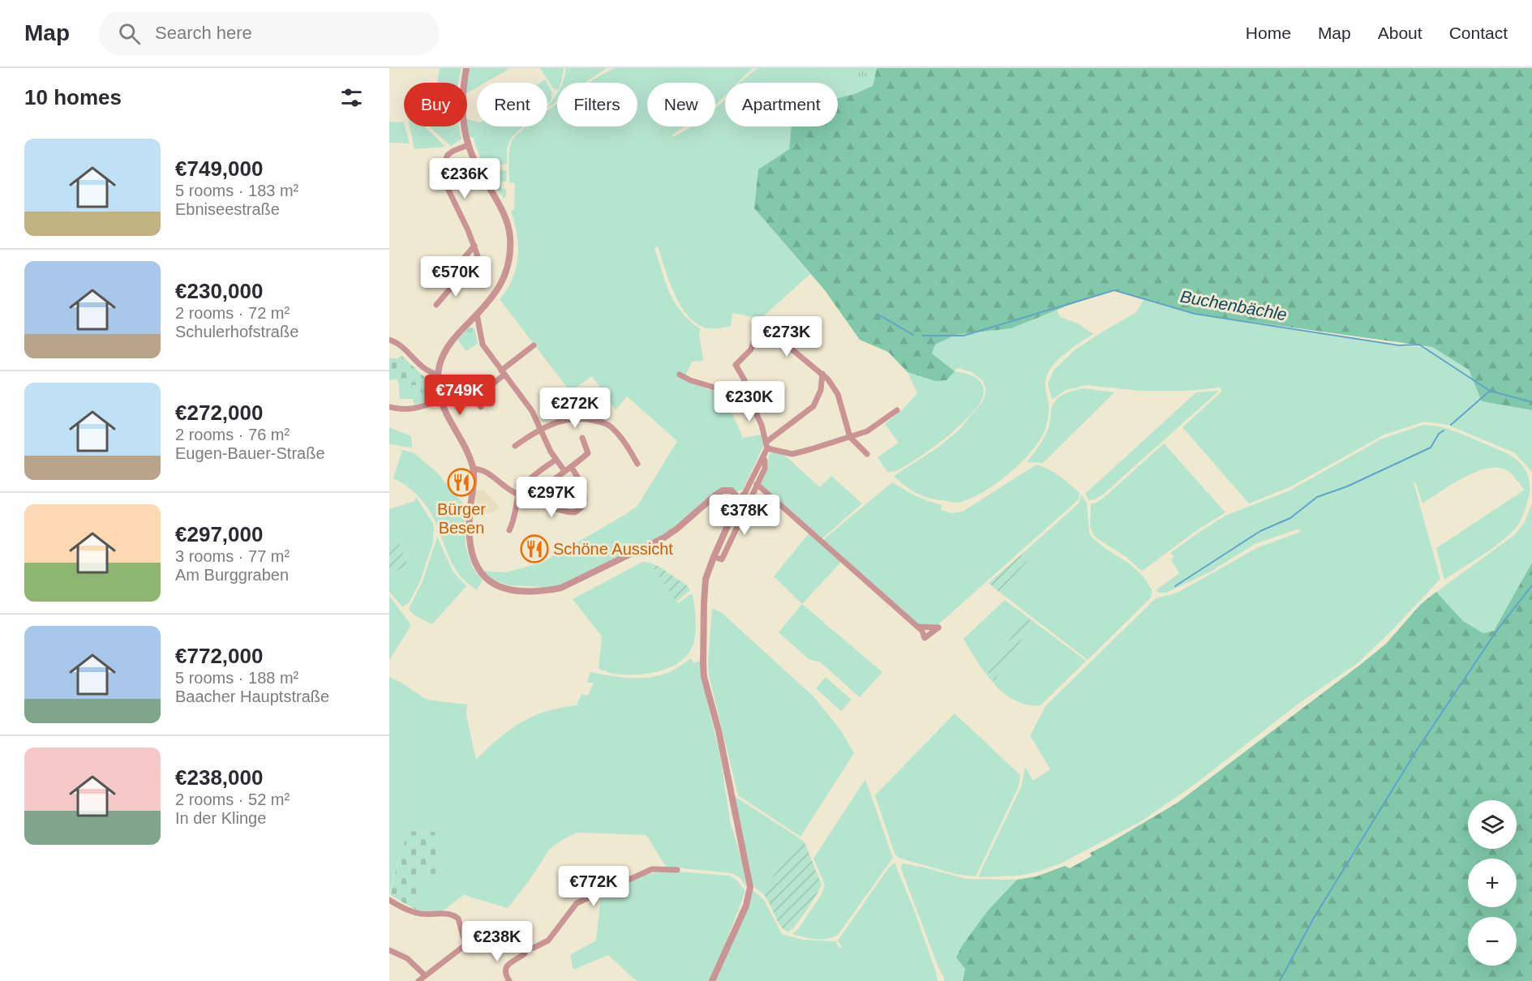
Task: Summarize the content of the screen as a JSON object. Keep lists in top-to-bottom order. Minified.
{"water":["Buchenbächle"],"places":{"restaurant":["Bürger Besen","Schöne Aussicht"]},"page":{"header":"Map","search":"Search here","nav":["Home","Map","About","Contact"],"heading":"10 homes","chip":["Buy","Rent","Filters","New","Apartment"],"list":[{"name":"€749,000","note":"5 rooms · 183 m² · Ebniseestraße"},{"name":"€230,000","note":"2 rooms · 72 m² · Schulerhofstraße"},{"name":"€272,000","note":"2 rooms · 76 m² · Eugen-Bauer-Straße"},{"name":"€297,000","note":"3 rooms · 77 m² · Am Burggraben"},{"name":"€772,000","note":"5 rooms · 188 m² · Baacher Hauptstraße"},{"name":"€238,000","note":"2 rooms · 52 m² · In der Klinge"}],"price":["€236K","€570K","€273K","€749K","€230K","€272K","€297K","€378K","€772K","€238K"],"map_buttons":["+","−"]}}
